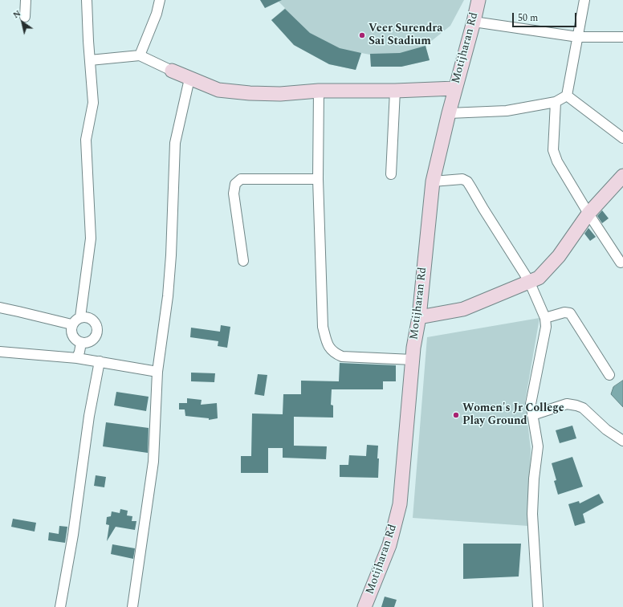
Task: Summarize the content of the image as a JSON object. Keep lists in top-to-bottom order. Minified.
{"streets":{"main road":["Motijharan Rd"]},"places":["Veer Surendra Sai Stadium","Women's Jr College Play Ground"],"scale_bar":"50 m","north":"top left"}
